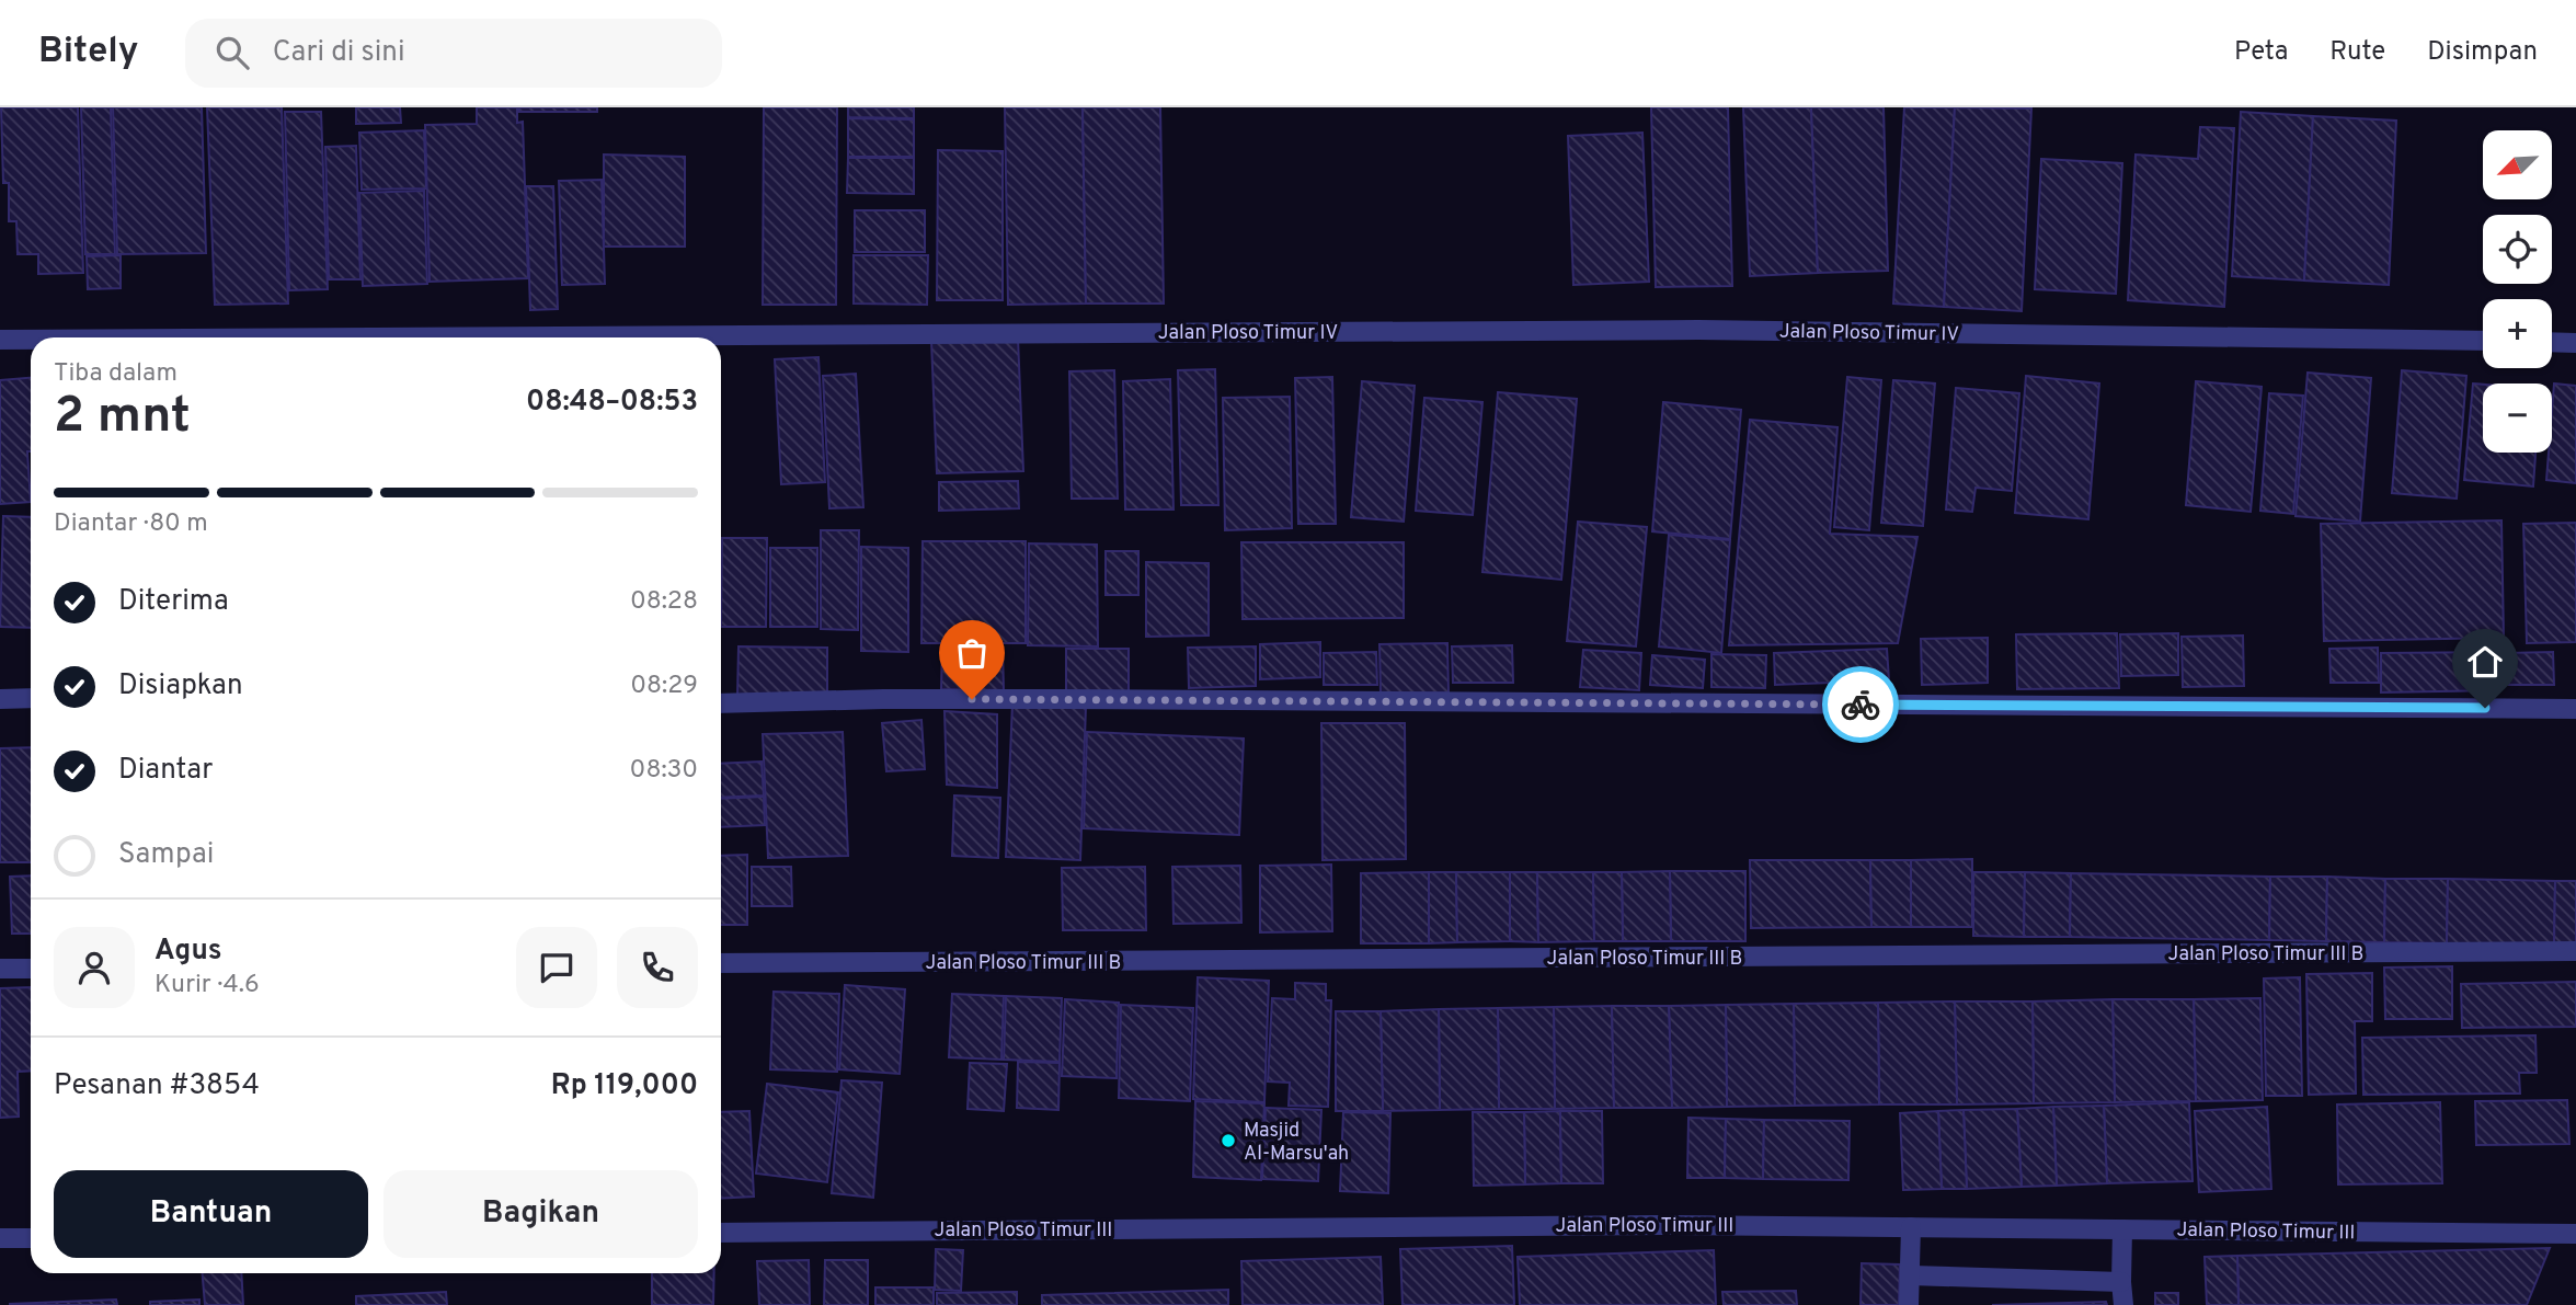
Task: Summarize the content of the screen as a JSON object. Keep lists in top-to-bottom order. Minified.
{"streets":{"street":["Jalan Ploso Timur IV","Jalan Ploso Timur III B","Jalan Ploso Timur III"]},"places":["Masjid Al-Marsu'ah"],"north":"bottom left","page":{"header":"Bitely","search":"Cari di sini","nav":["Peta","Rute","Disimpan"],"map_buttons":["+","−"],"heading":["2 mnt","Tiba dalam","08:48–08:53"],"panel":["Agus","Kurir · 4.6","Pesanan #3854","Rp 119,000"],"bar":"Diantar · 80 m","list":[["Diterima","08:28"],["Disiapkan","08:29"],["Diantar","08:30"],"Sampai"],"buttons":["Bantuan","Bagikan"]}}
